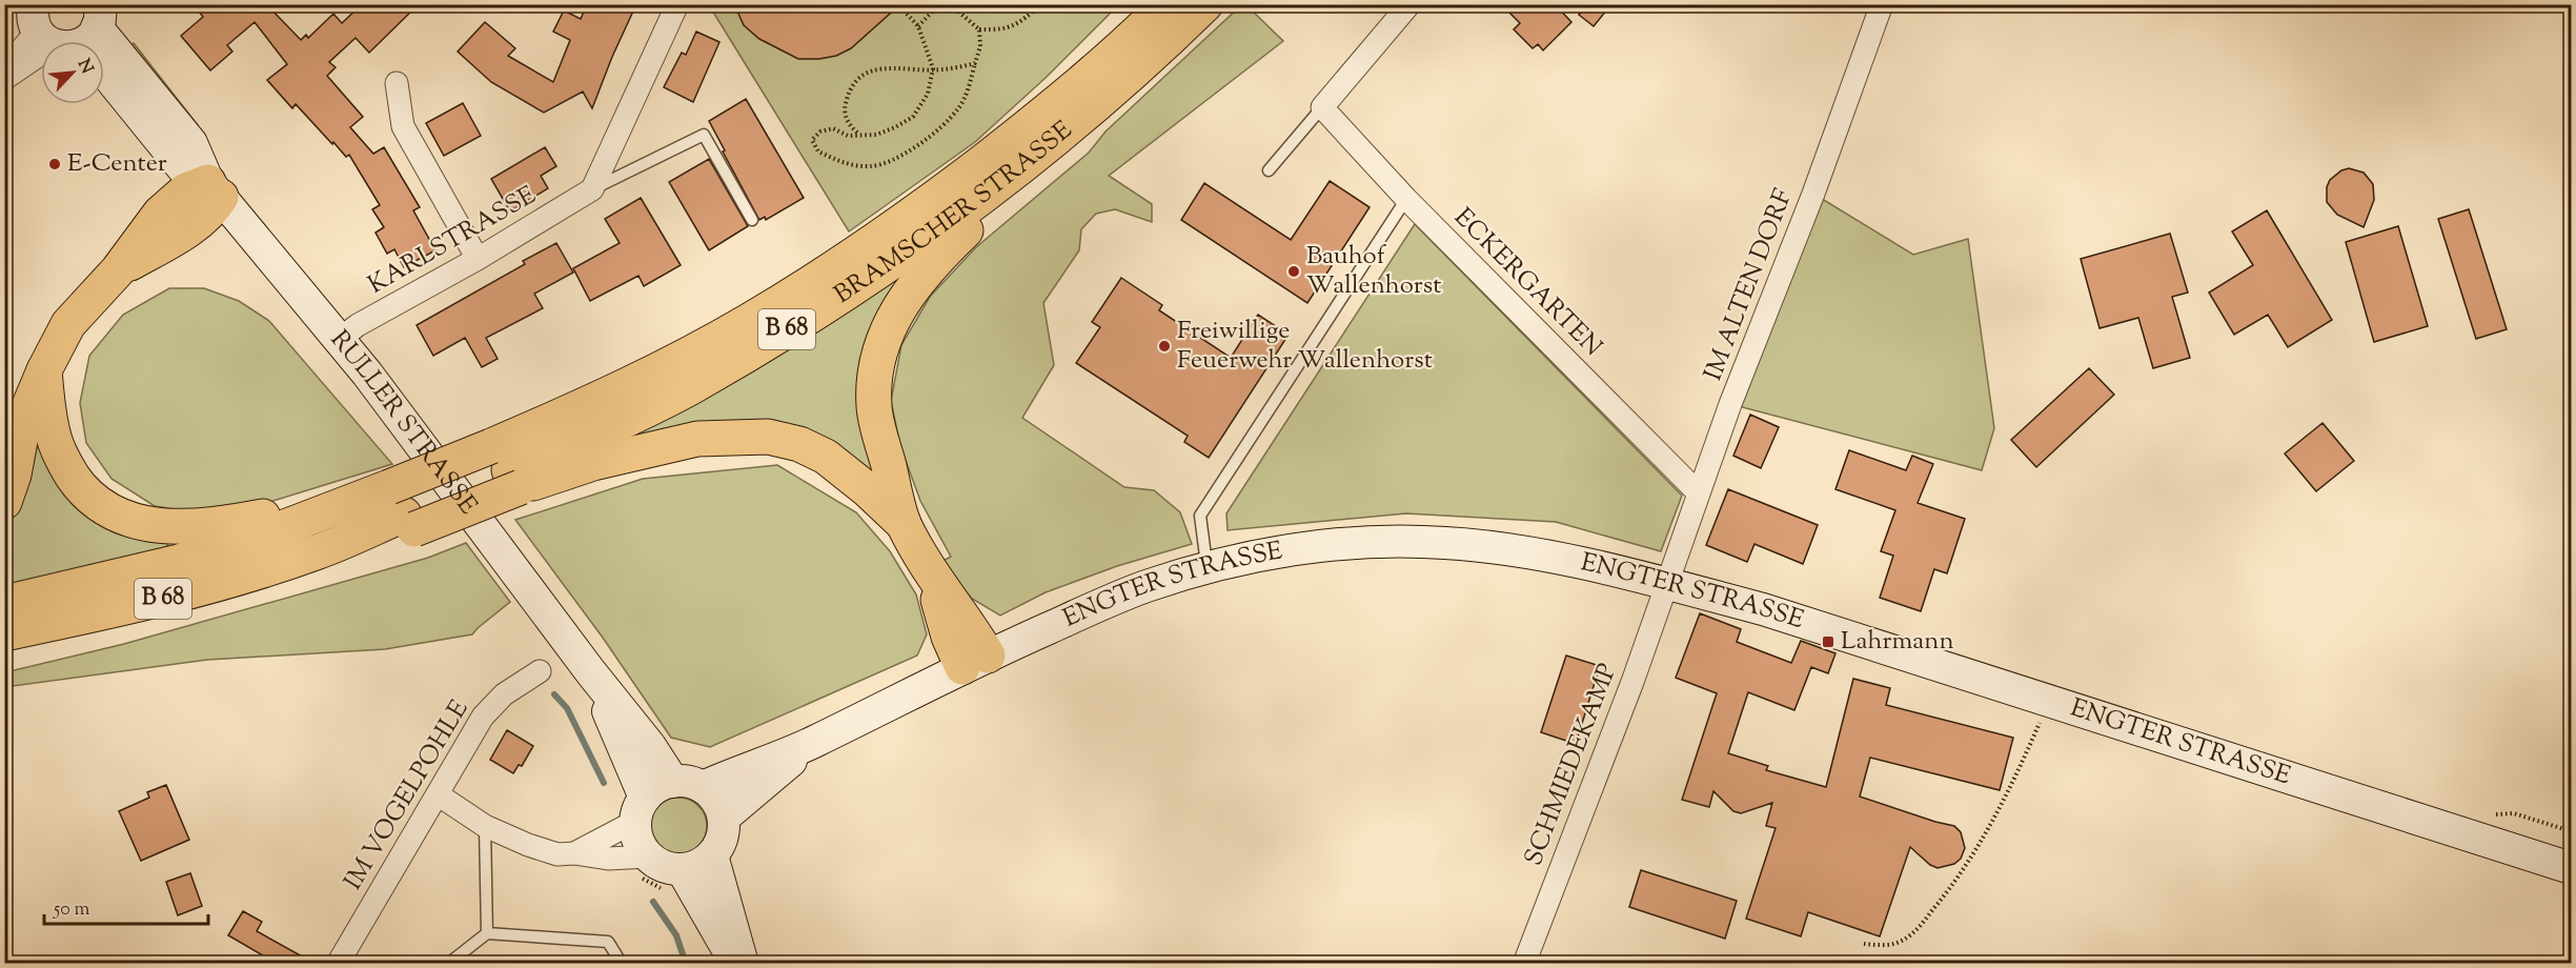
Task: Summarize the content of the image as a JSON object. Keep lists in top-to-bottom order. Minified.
{"streets":{"highway":["BRAMSCHER STRASSE","B 68"],"main road":["RULLER STRASSE","ENGTER STRASSE"],"street":["KARLSTRASSE","ECKERGARTEN","IM ALTEN DORF","SCHMIEDEKAMP","IM VOGELPOHLE"]},"crossings":[["BRAMSCHER STRASSE","B 68"],["KARLSTRASSE","RULLER STRASSE"],["ECKERGARTEN","IM ALTEN DORF"],["IM ALTEN DORF","ENGTER STRASSE"],["IM ALTEN DORF","SCHMIEDEKAMP"],["RULLER STRASSE","ENGTER STRASSE"],["ENGTER STRASSE","SCHMIEDEKAMP"]],"places":{"other":["E-Center","Bauhof Wallenhorst","Freiwillige Feuerwehr Wallenhorst"],"transit":["Lahrmann"]},"scale_bar":"50 m","north":"top right"}
